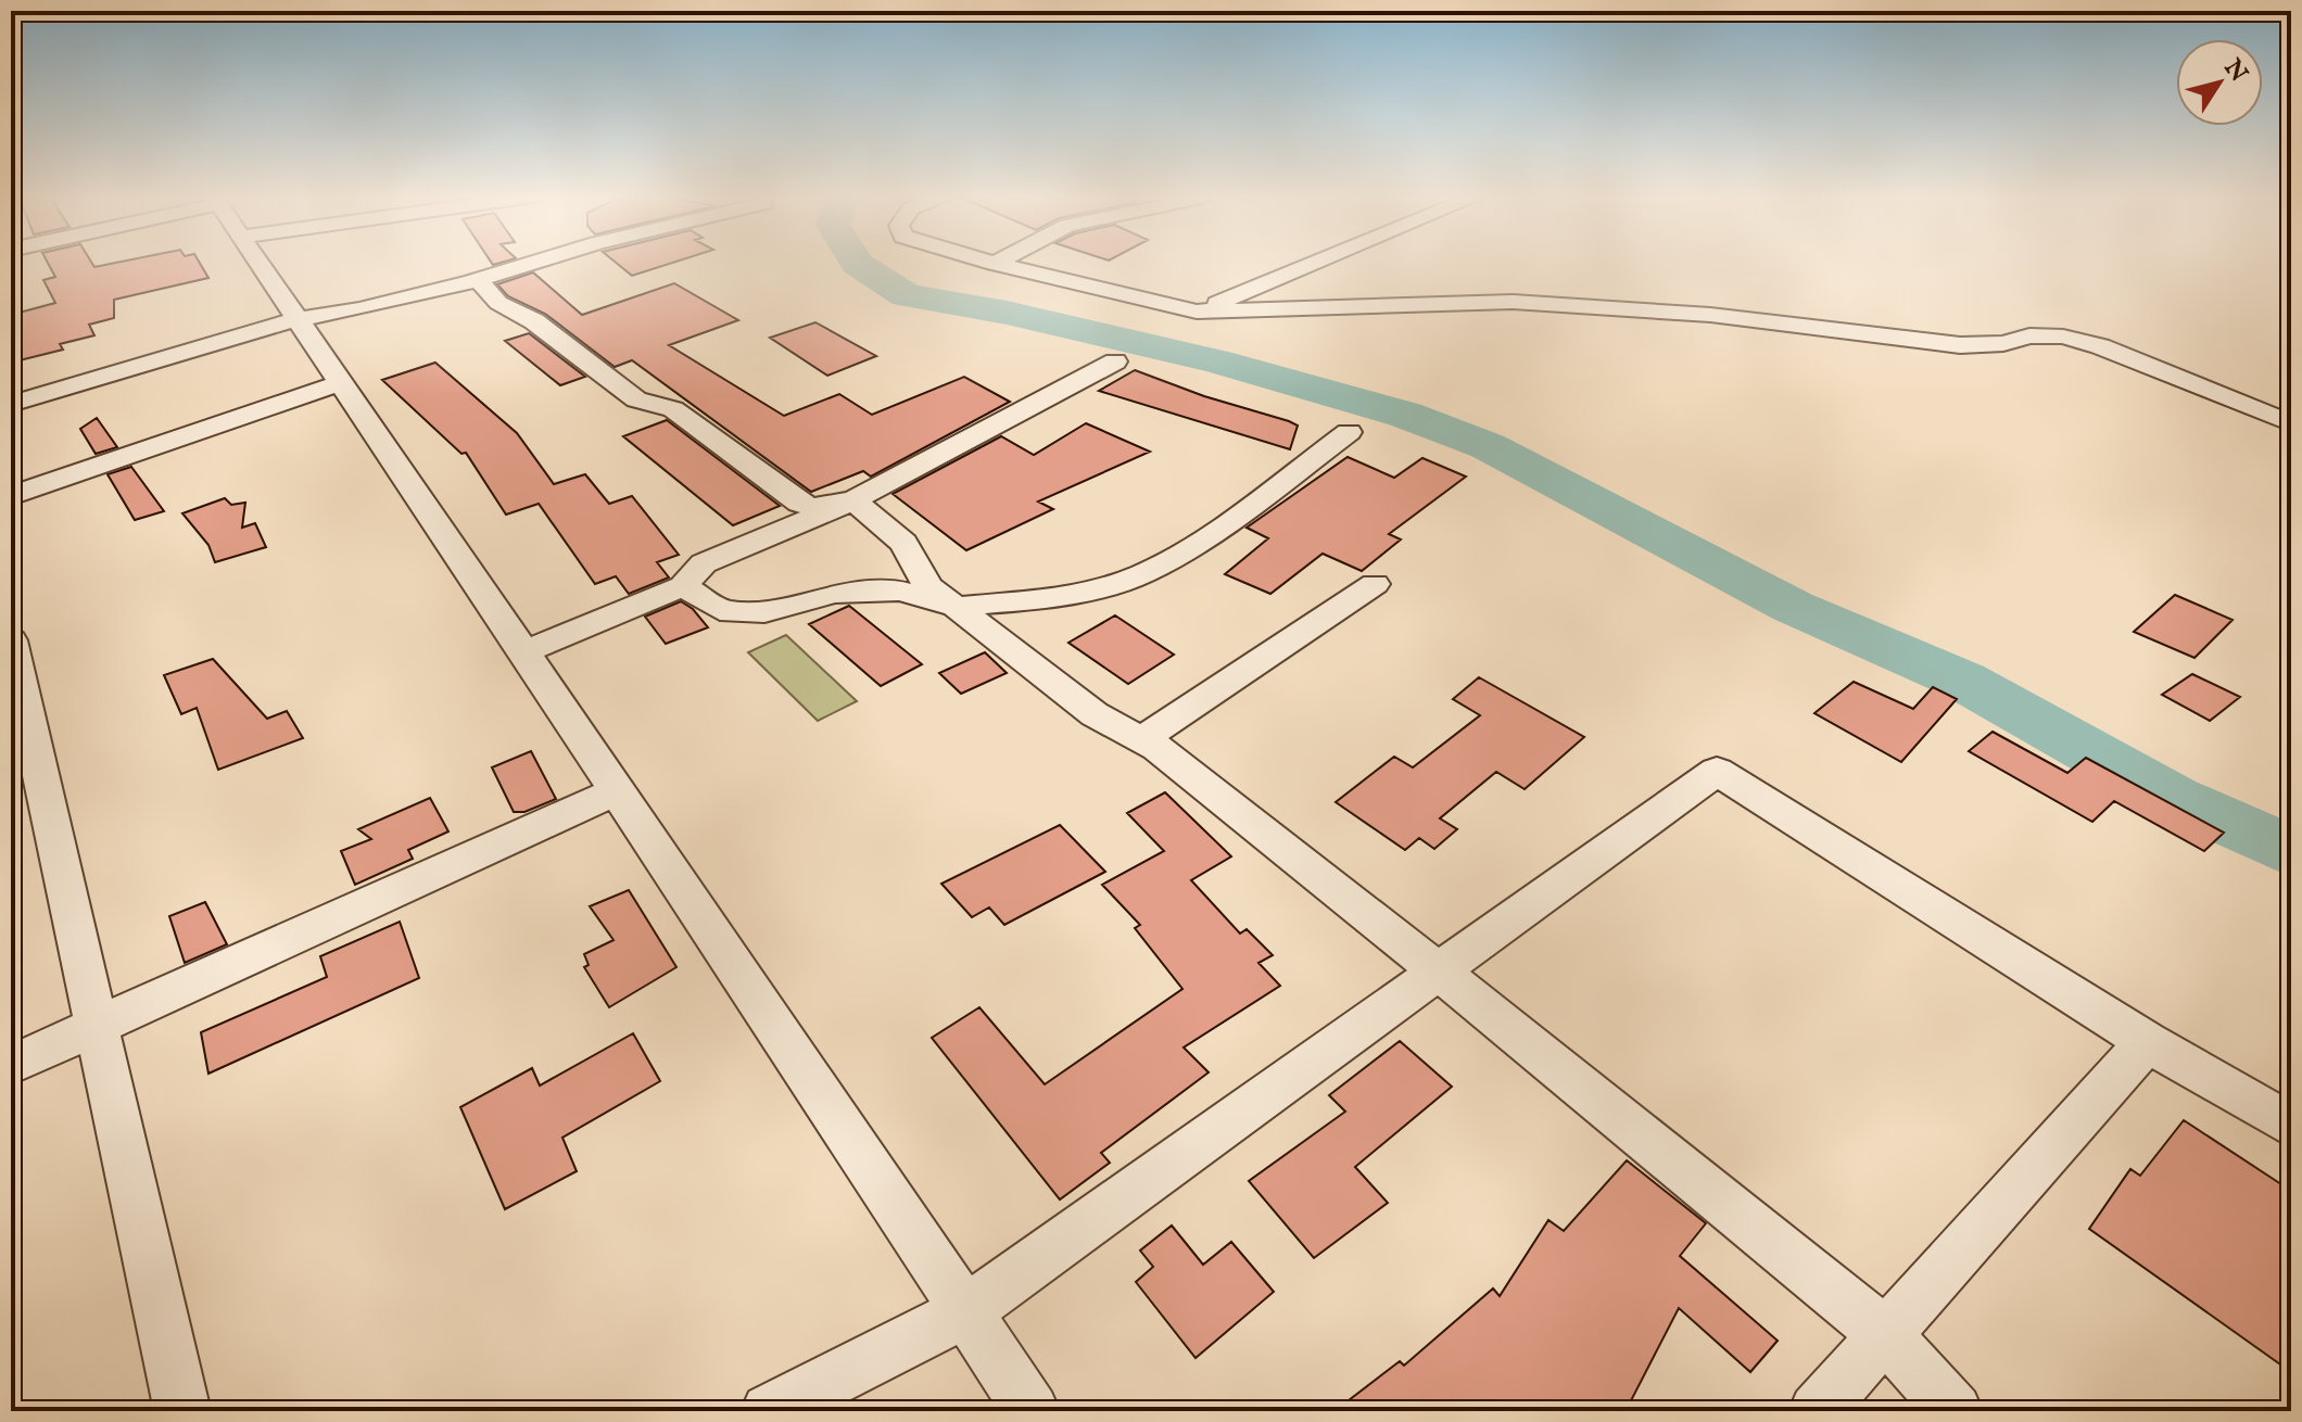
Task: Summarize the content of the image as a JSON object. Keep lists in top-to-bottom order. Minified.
{"north":"top right"}
